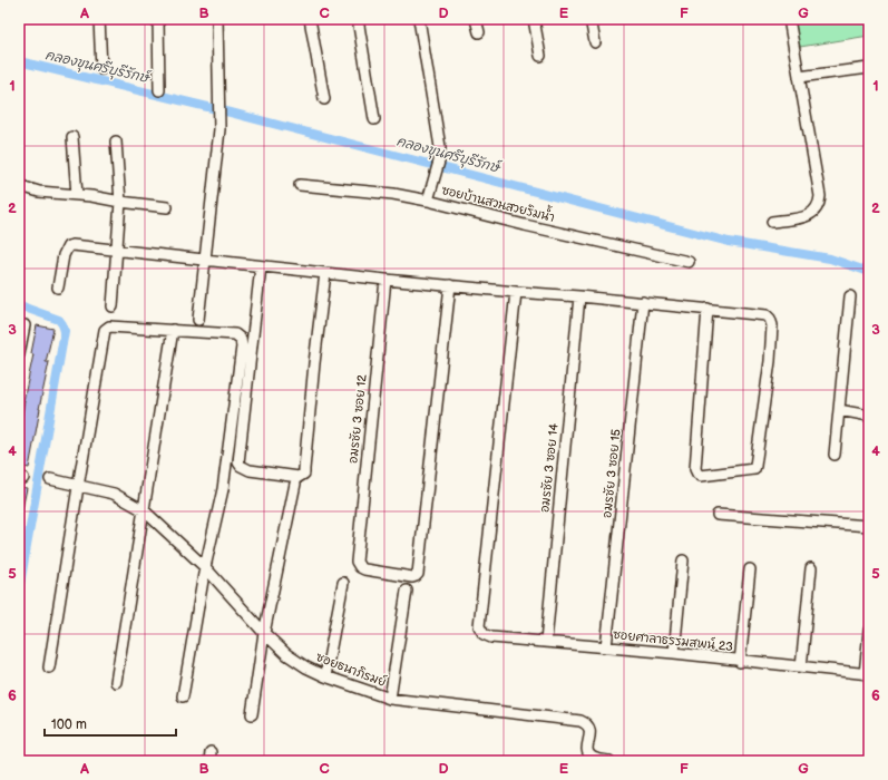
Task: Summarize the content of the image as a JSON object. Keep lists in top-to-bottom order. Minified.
{"streets":{"street":["ซอยบ้านสวนสวยริมน้ำ","อมรชัย 3 ซอย 12","อมรชัย 3 ซอย 14","อมรชัย 3 ซอย 15","ซอยศาลาธรรมสพน์ 23","ซอยธนาภิรมย์"]},"crossings":[["อมรชัย 3 ซอย 14","ซอยศาลาธรรมสพน์ 23"],["อมรชัย 3 ซอย 15","ซอยศาลาธรรมสพน์ 23"]],"water":["คลองขุนศรีบุรีรักษ์"],"scale_bar":"100 m","grid":{"columns":["A","B","C","D","E","F","G"],"rows":["1","2","3","4","5","6"]}}
